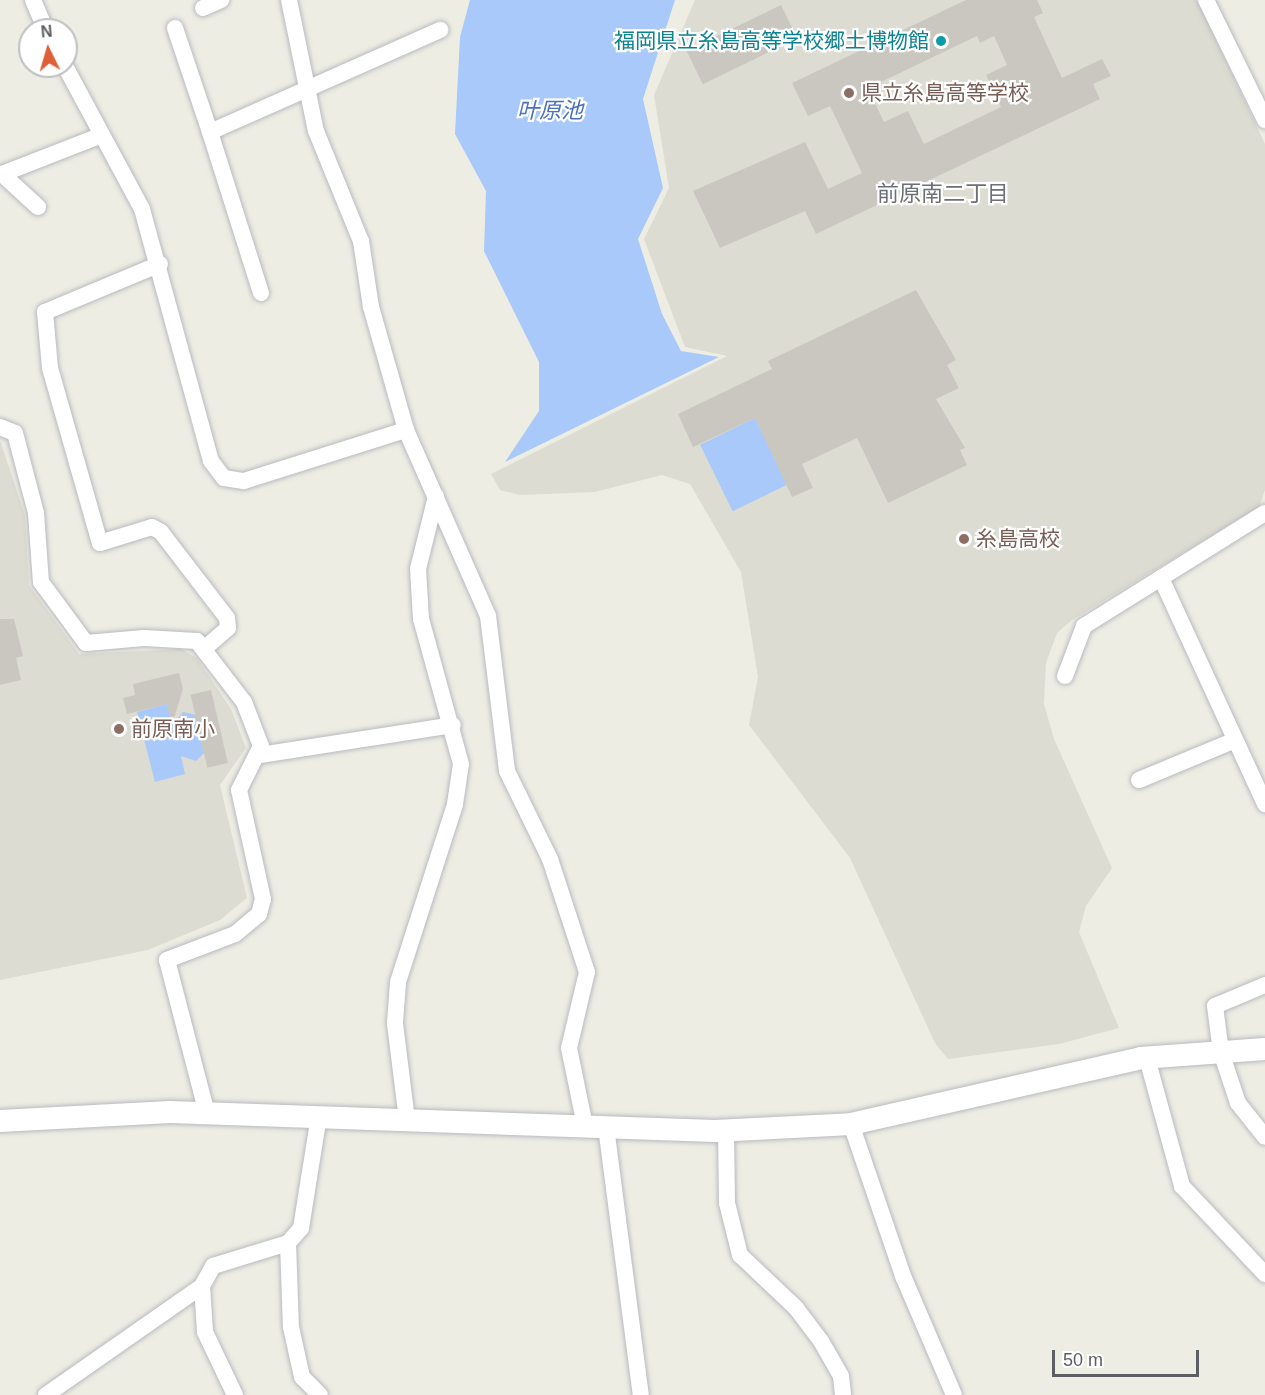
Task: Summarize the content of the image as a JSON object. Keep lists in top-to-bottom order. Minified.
{"districts":["前原南二丁目"],"water":["叶原池"],"places":["福岡県立糸島高等学校郷土博物館","県立糸島高等学校","糸島高校","前原南小"],"scale_bar":"50 m","north":"top"}
